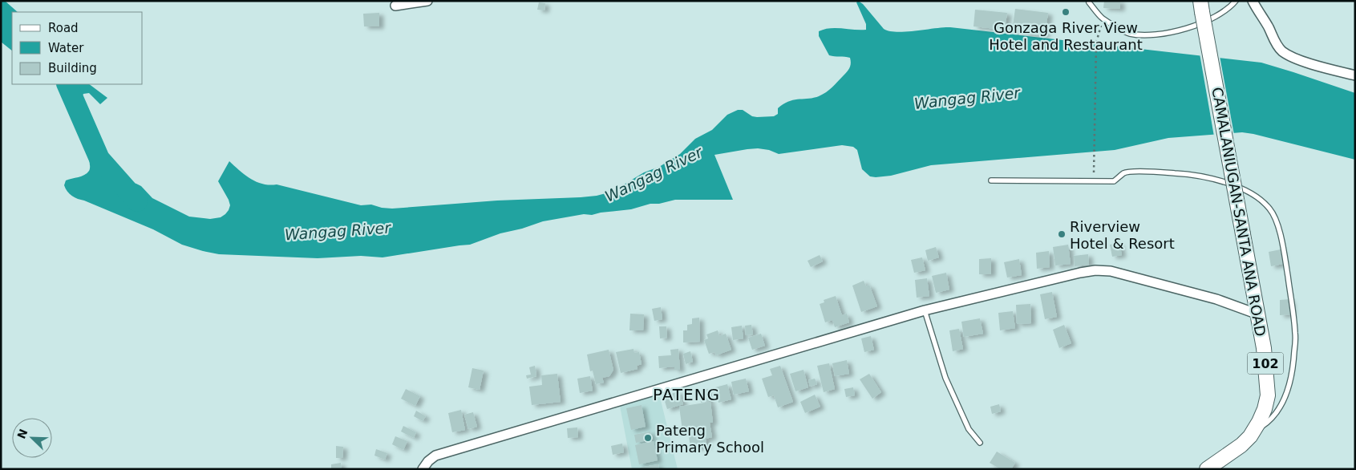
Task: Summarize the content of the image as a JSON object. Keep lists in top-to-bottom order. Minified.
{"streets":{"main road":["CAMALANIUGAN-SANTA ANA ROAD","102"]},"districts":["PATENG"],"water":["Wangag River"],"places":["Gonzaga River View Hotel and Restaurant","Riverview Hotel & Resort","Pateng Primary School"],"legend":["Road","Water","Building"],"north":"top left"}
